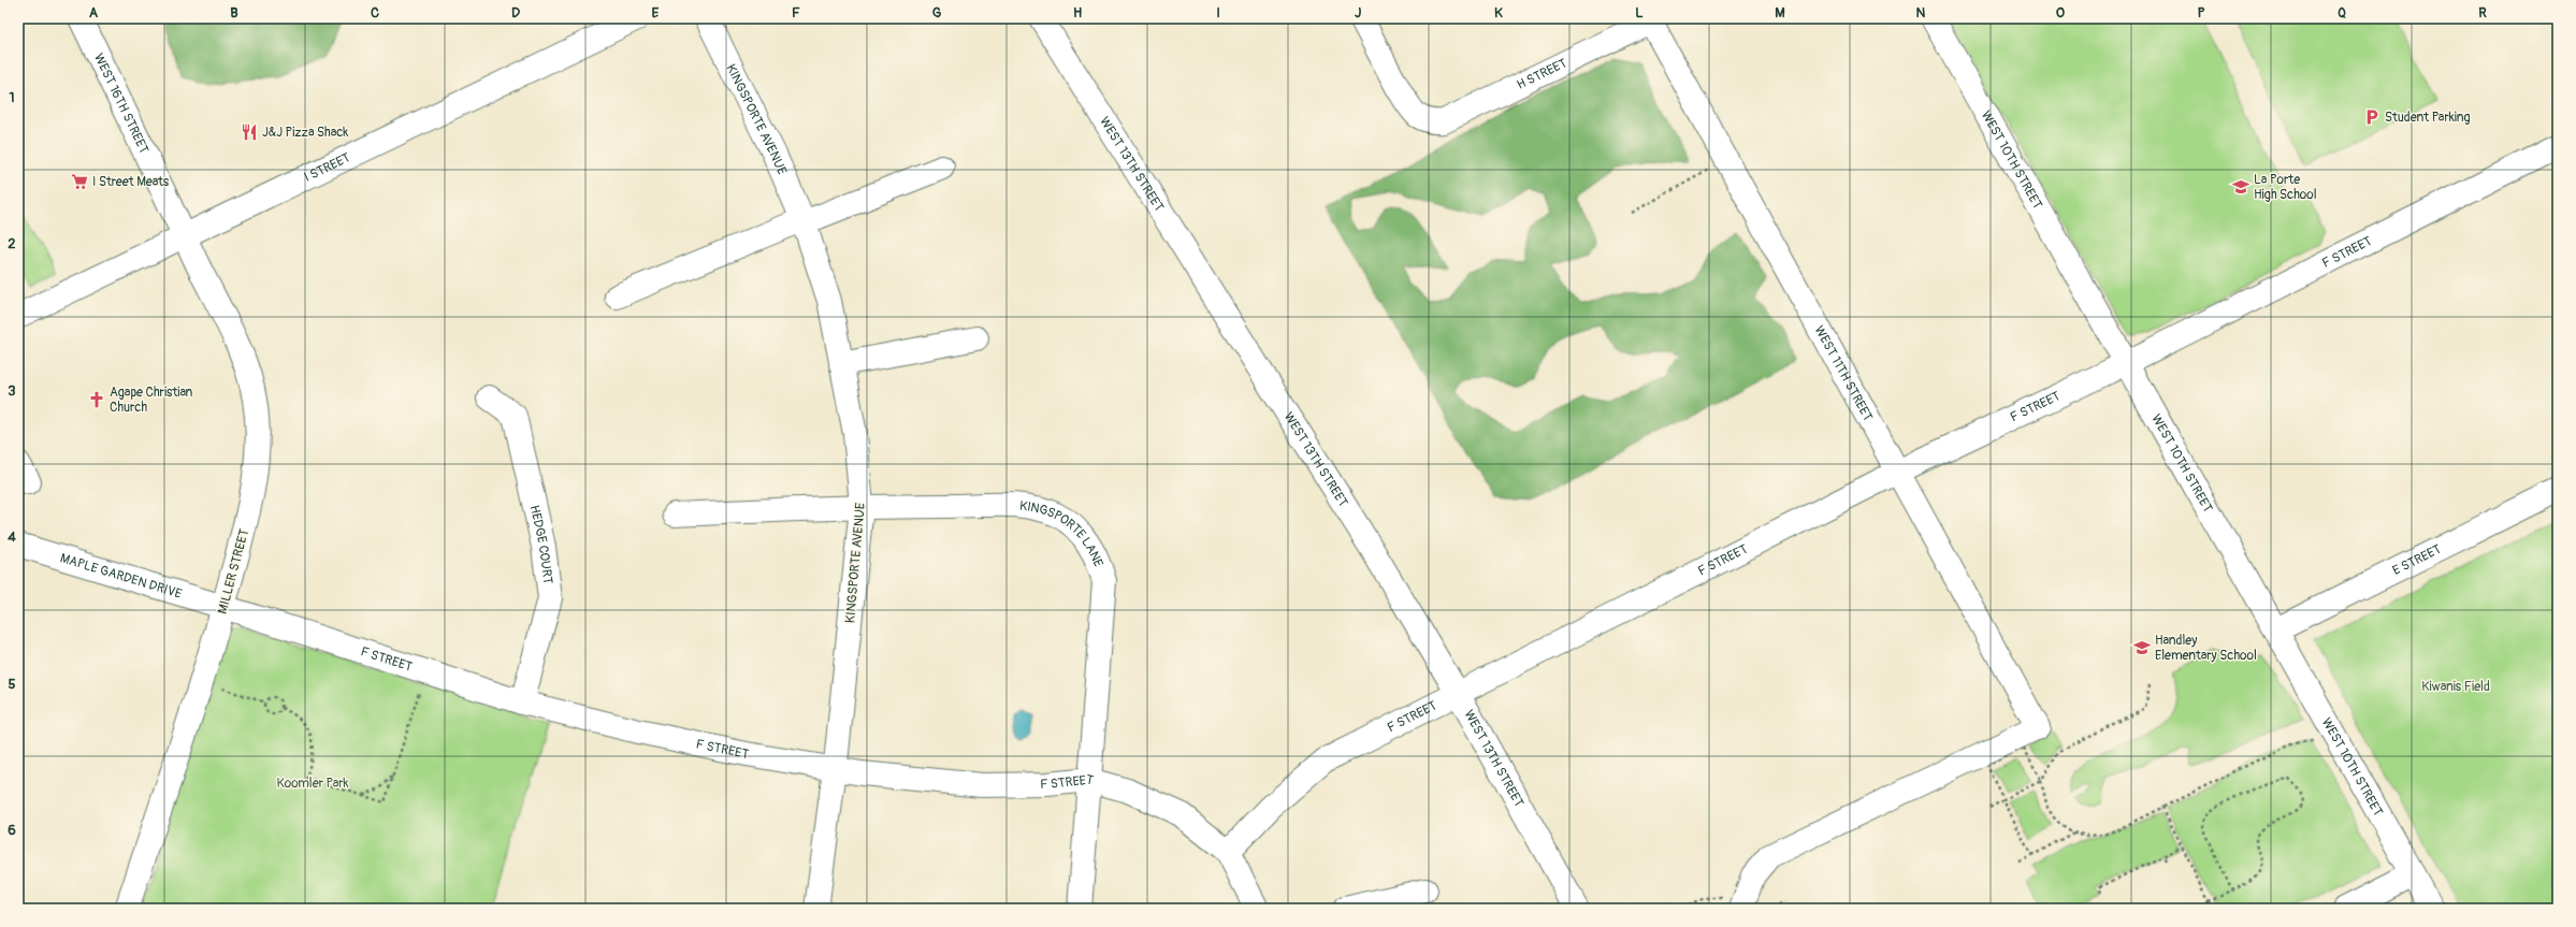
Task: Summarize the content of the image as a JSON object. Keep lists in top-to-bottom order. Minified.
{"streets":{"street":["H STREET","WEST 16TH STREET","KINGSPORTE AVENUE","WEST 10TH STREET","WEST 13TH STREET","I STREET","F STREET","WEST 11TH STREET","KINGSPORTE LANE","HEDGE COURT","E STREET","MILLER STREET","MAPLE GARDEN DRIVE"]},"crossings":[["H STREET","WEST 11TH STREET"],["WEST 16TH STREET","I STREET"],["WEST 16TH STREET","MILLER STREET"],["KINGSPORTE AVENUE","F STREET"],["KINGSPORTE AVENUE","KINGSPORTE LANE"],["WEST 10TH STREET","F STREET"],["WEST 10TH STREET","E STREET"],["WEST 13TH STREET","F STREET"],["I STREET","MILLER STREET"],["F STREET","WEST 11TH STREET"],["F STREET","KINGSPORTE LANE"],["F STREET","HEDGE COURT"],["F STREET","MILLER STREET"],["F STREET","MAPLE GARDEN DRIVE"],["MILLER STREET","MAPLE GARDEN DRIVE"]],"parks":["Kiwanis Field","Koomler Park"],"places":{"parking":["Student Parking"],"restaurant":["J&J Pizza Shack"],"supermarket":["I Street Meats"],"school or university":["La Porte High School","Handley Elementary School"],"church":["Agape Christian Church"]},"grid":{"columns":["A","B","C","D","E","F","G","H","I","J","K","L","M","N","O","P","Q","R"],"rows":["1","2","3","4","5","6"]}}
